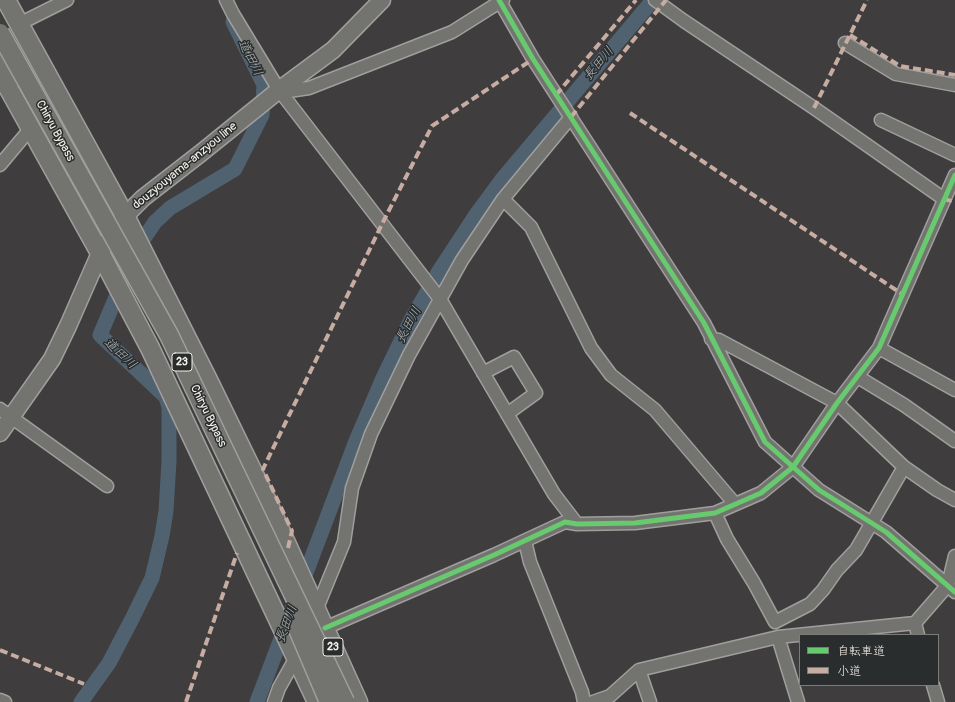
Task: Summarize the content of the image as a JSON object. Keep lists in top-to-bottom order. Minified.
{"streets":{"highway":["Chiryu Bypass","23"],"main road":["douzyouyama-anzyou line"]},"crossings":[["Chiryu Bypass","23"],["douzyouyama-anzyou line","23"]],"water":["道田川","長田川"],"legend":["自転車道","小道"]}
